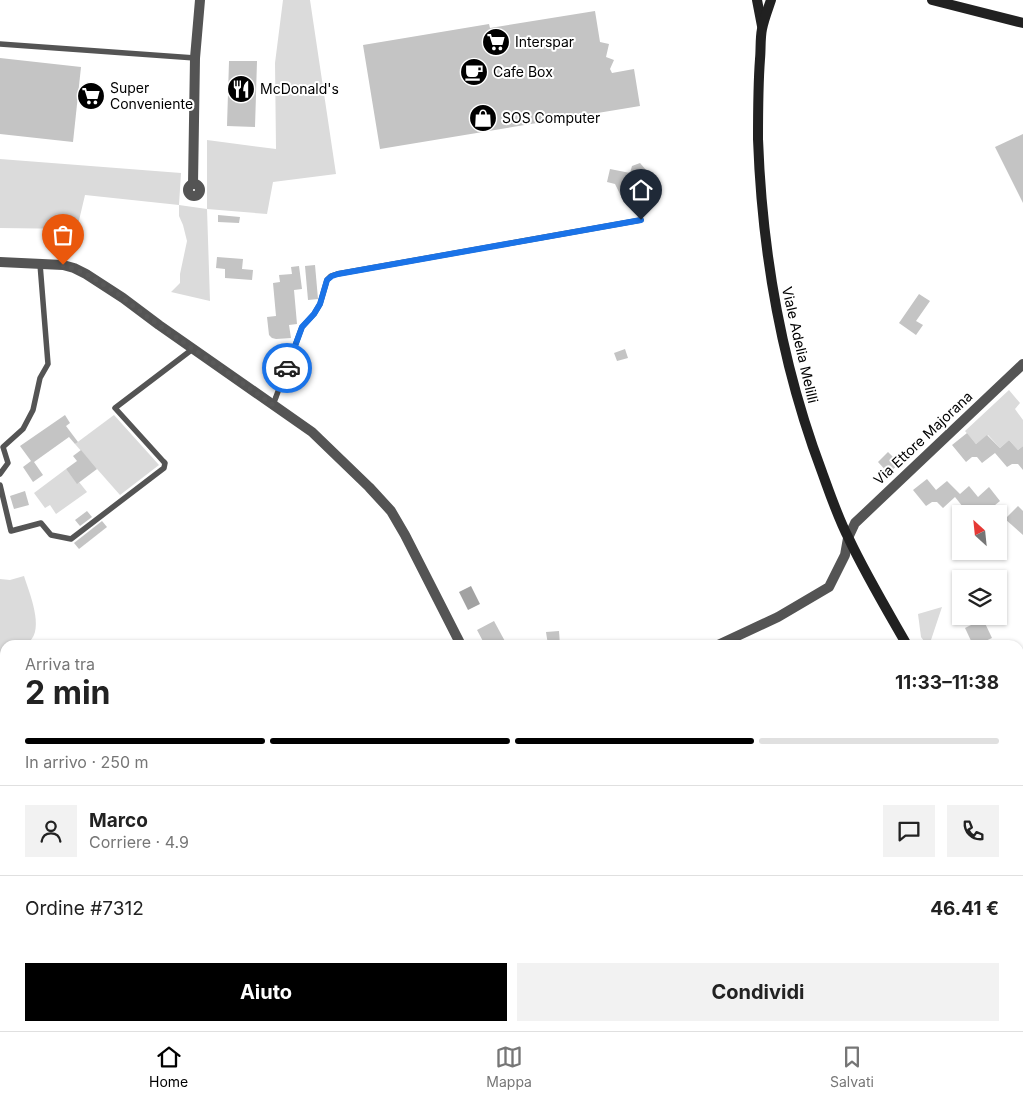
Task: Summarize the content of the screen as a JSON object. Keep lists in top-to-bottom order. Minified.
{"streets":{"street":["Viale Adelia Melilli","Via Ettore Majorana"]},"crossings":[["Viale Adelia Melilli","Via Ettore Majorana"]],"places":{"supermarket":["Interspar","Super Conveniente"],"cafe":["Cafe Box"],"restaurant":["McDonald's"],"shop":["SOS Computer"]},"north":"top left","page":{"heading":["2 min","Arriva tra","11:33–11:38"],"panel":["Marco","Corriere · 4.9","Ordine #7312","46.41 €"],"bar":"In arrivo · 250 m","buttons":["Aiuto","Condividi"],"tabs":["Home","Mappa","Salvati"]}}
